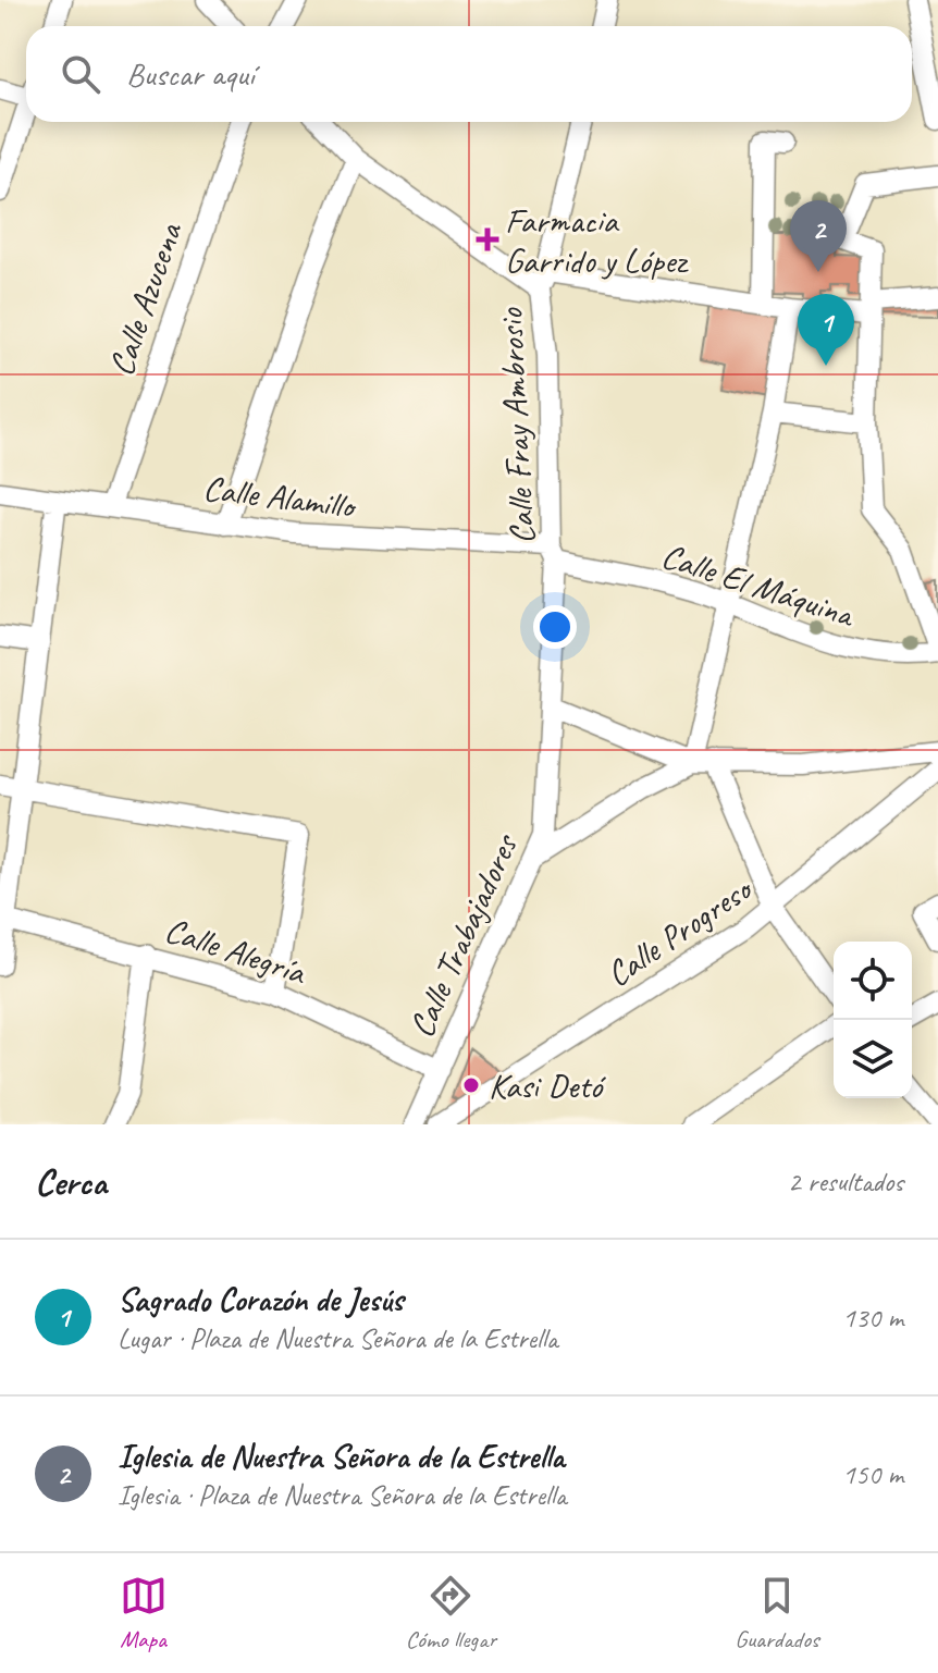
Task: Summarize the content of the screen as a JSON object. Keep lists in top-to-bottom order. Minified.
{"streets":{"street":["Calle Azucena","Calle Fray Ambrosio","Calle Alamillo","Calle El Máquina","Calle Progreso","Calle Trabajadores","Calle Alegría"]},"crossings":[["Calle Azucena","Calle Alamillo"],["Calle Fray Ambrosio","Calle Alamillo"],["Calle Fray Ambrosio","Calle El Máquina"],["Calle Fray Ambrosio","Calle Trabajadores"],["Calle Alamillo","Calle El Máquina"],["Calle Alamillo","Calle Trabajadores"],["Calle El Máquina","Calle Trabajadores"],["Calle Trabajadores","Calle Alegría"]],"places":{"health":["Farmacia Garrido y López"],"other":["Kasi Detó"]},"page":{"search":"Buscar aquí","pins":["2","1"],"heading":["Cerca","2 resultados"],"list":[{"mark":"1","name":"Sagrado Corazón de Jesús","note":"Lugar · Plaza de Nuestra Señora de la Estrella","value":"130 m"},{"mark":"2","name":"Iglesia de Nuestra Señora de la Estrella","note":"Iglesia · Plaza de Nuestra Señora de la Estrella","value":"150 m"}],"nav":["Mapa","Cómo llegar","Guardados"]}}
